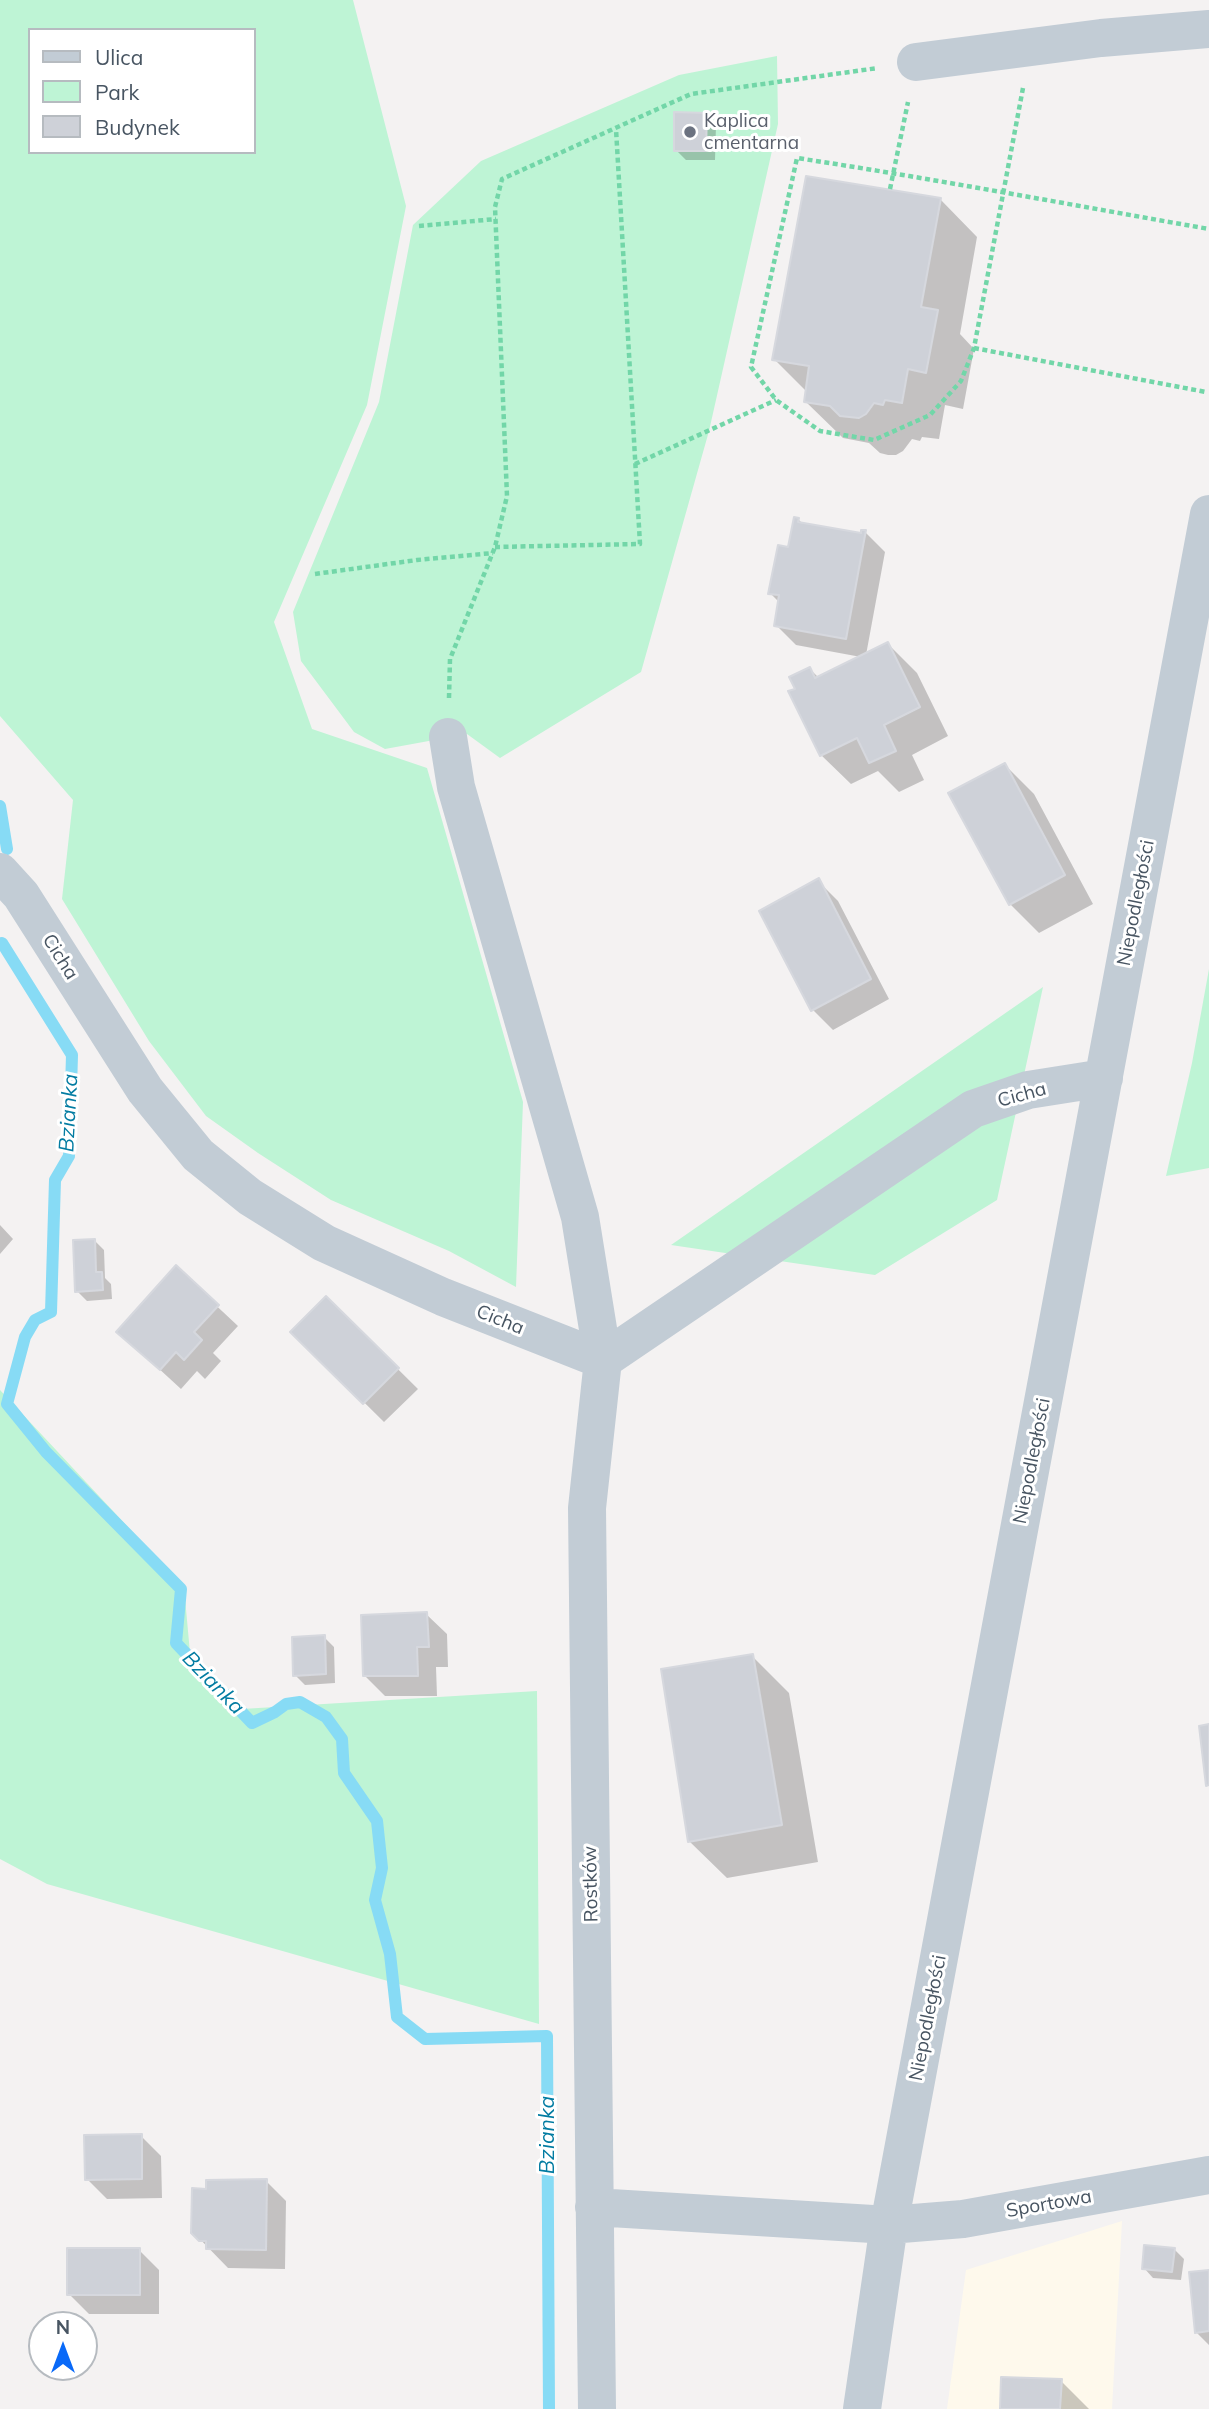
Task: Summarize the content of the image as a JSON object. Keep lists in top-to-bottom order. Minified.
{"streets":{"street":["Niepodległości","Cicha","Rostków","Sportowa"]},"crossings":[["Niepodległości","Cicha"],["Niepodległości","Sportowa"],["Cicha","Rostków"],["Rostków","Sportowa"]],"water":["Bzianka"],"places":["Kaplica cmentarna"],"legend":["Ulica","Park","Budynek"],"north":"top"}
